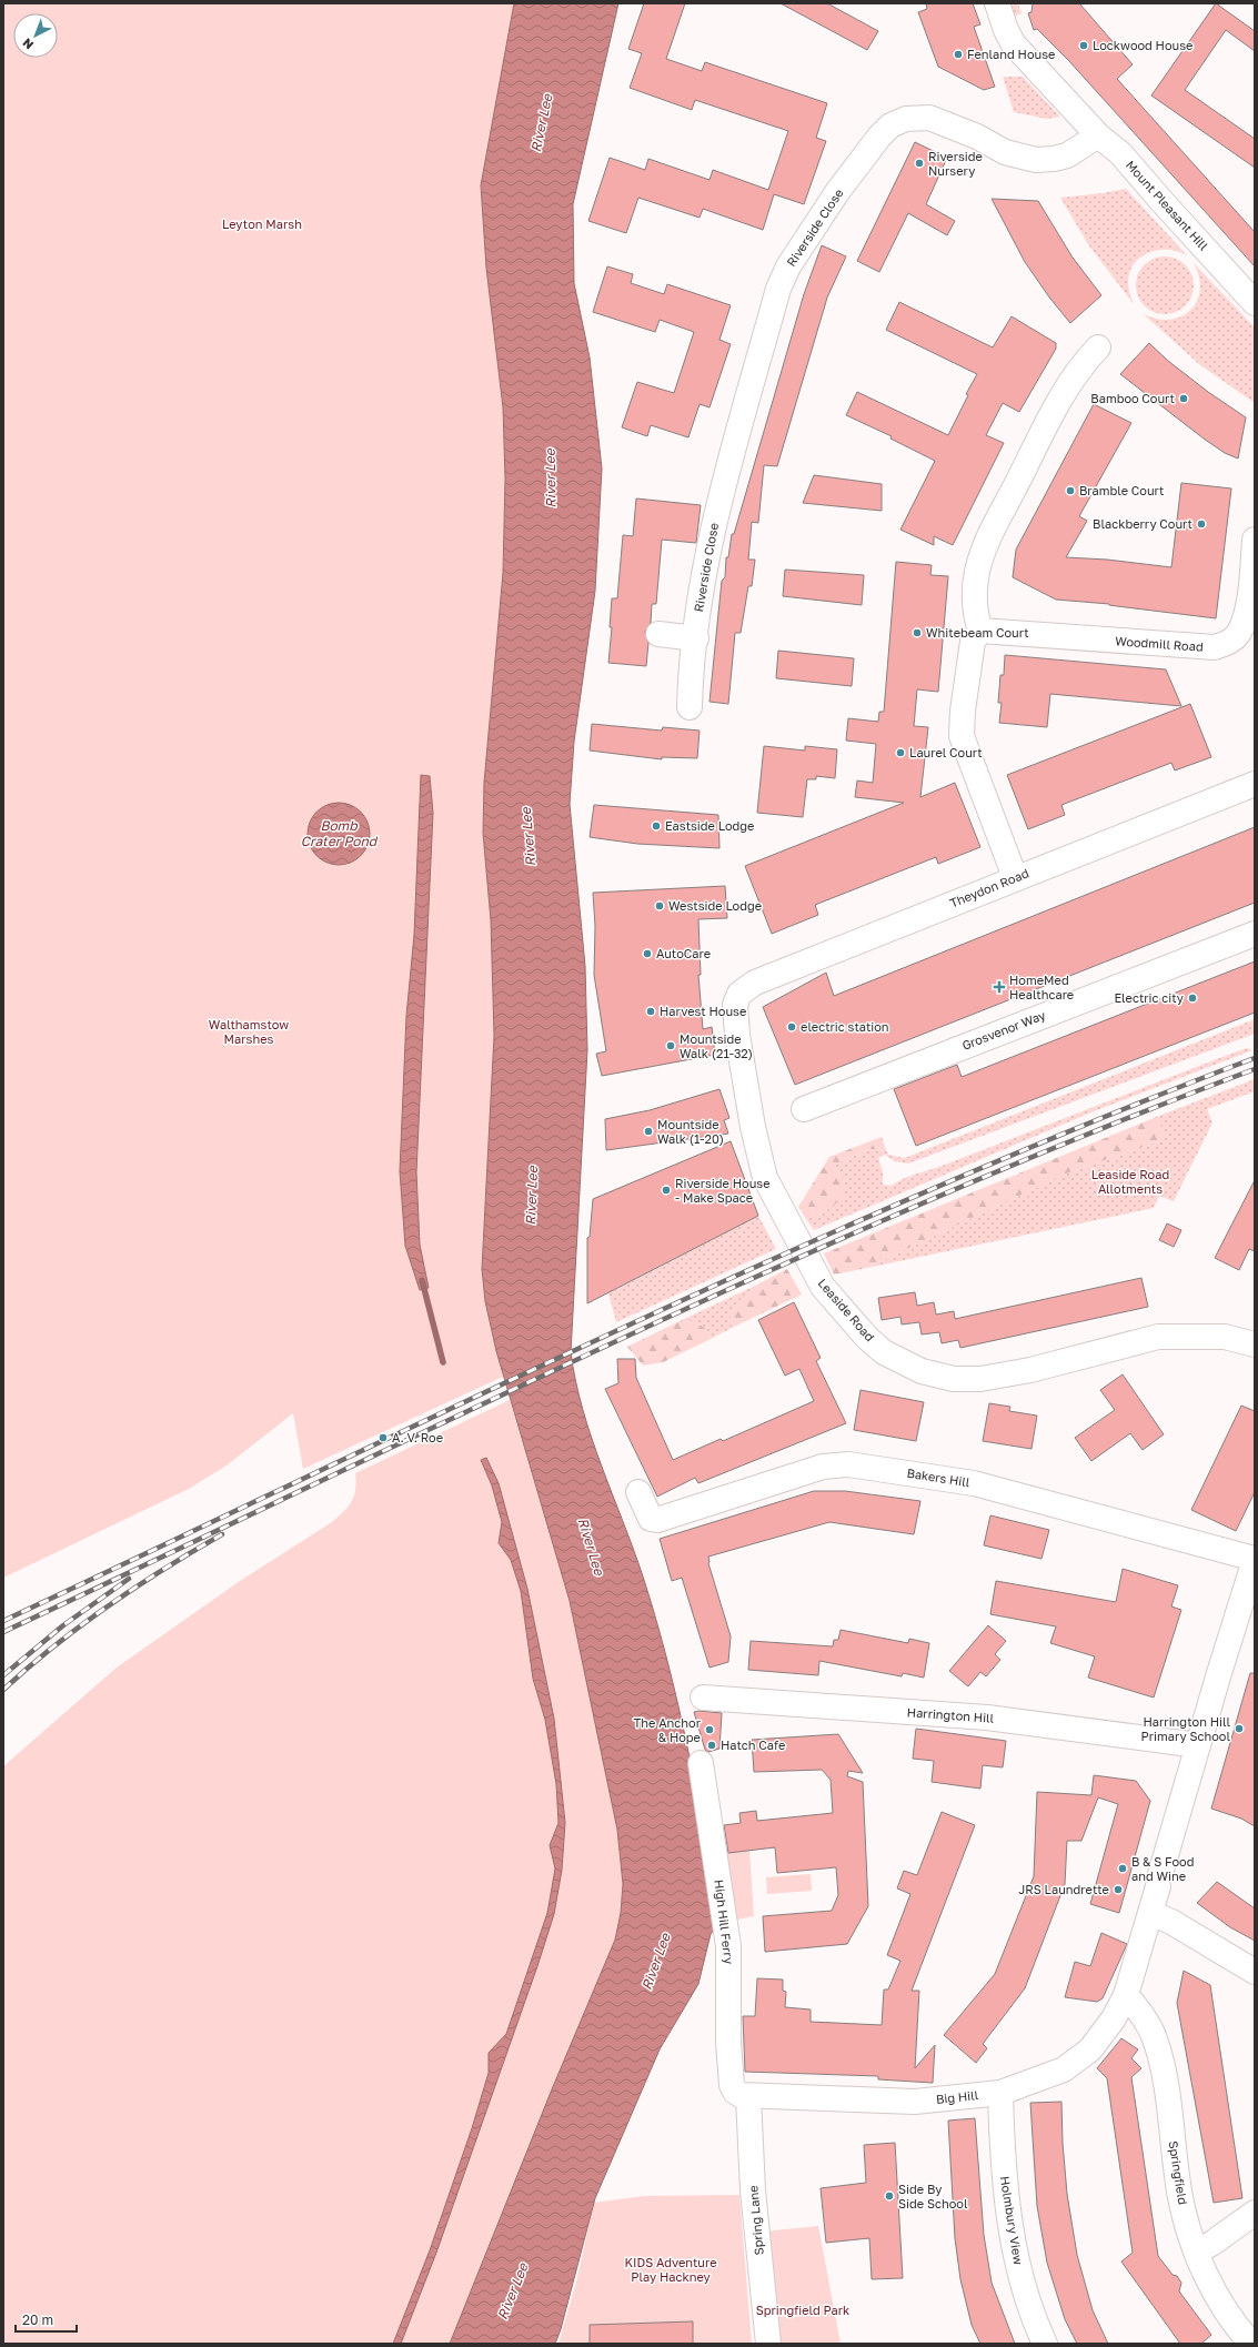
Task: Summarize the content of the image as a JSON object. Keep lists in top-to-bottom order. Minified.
{"streets":{"street":["Mount Pleasant Hill","Riverside Close","Woodmill Road","Theydon Road","Grosvenor Way","Leaside Road","Bakers Hill","Harrington Hill","High Hill Ferry","Big Hill","Springfield","Spring Lane","Holmbury View"]},"crossings":[["Mount Pleasant Hill","Riverside Close"],["Theydon Road","Leaside Road"],["Bakers Hill","Big Hill"],["Harrington Hill","Big Hill"],["High Hill Ferry","Big Hill"],["High Hill Ferry","Spring Lane"],["Big Hill","Springfield"],["Big Hill","Spring Lane"],["Big Hill","Holmbury View"]],"water":["River Lee","Bomb Crater Pond"],"parks":["Leyton Marsh","Walthamstow Marshes","Leaside Road Allotments","KIDS Adventure Play Hackney","Springfield Park"],"places":{"other":["Lockwood House","Fenland House","Riverside Nursery","Bamboo Court","Bramble Court","Blackberry Court","Whitebeam Court","Laurel Court","Eastside Lodge","Westside Lodge","AutoCare","Electric city","Harvest House","electric station","Mountside Walk (21-32)","Mountside Walk (1-20)","Riverside House - Make Space","A. V. Roe","Harrington Hill Primary School","The Anchor & Hope","Hatch Cafe","B & S Food and Wine","JRS Laundrette","Side By Side School"],"health":["HomeMed Healthcare"]},"scale_bar":"20 m","north":"bottom left"}
